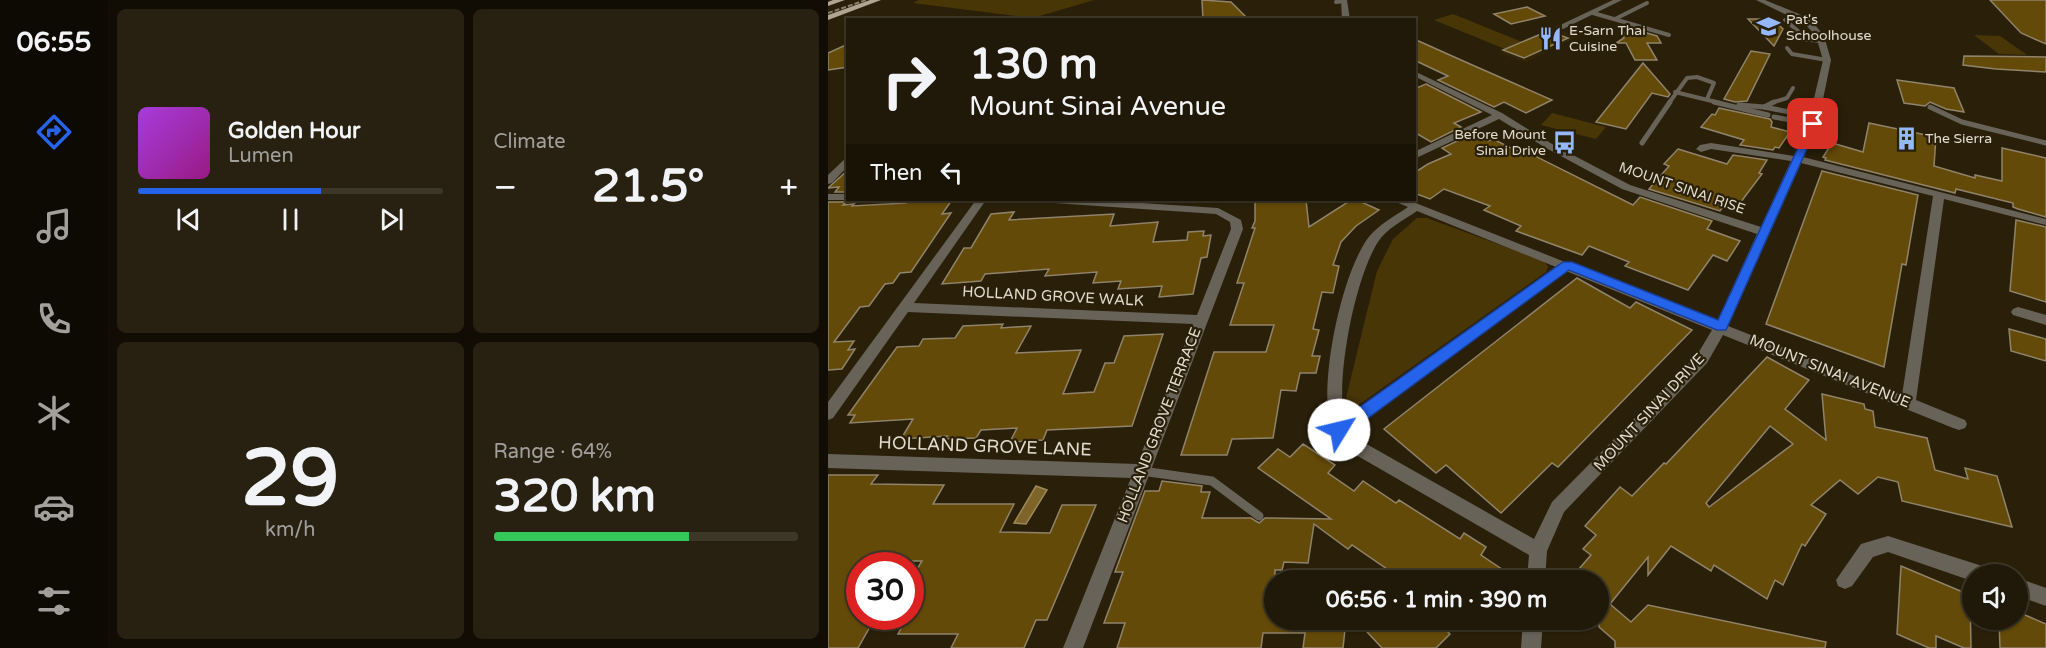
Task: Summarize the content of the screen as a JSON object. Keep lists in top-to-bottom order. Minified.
{"streets":{"street":["MOUNT SINAI RISE","HOLLAND GROVE WALK","MOUNT SINAI AVENUE","MOUNT SINAI DRIVE","HOLLAND GROVE TERRACE","HOLLAND GROVE LANE"]},"crossings":[["MOUNT SINAI RISE","MOUNT SINAI DRIVE"],["HOLLAND GROVE WALK","HOLLAND GROVE TERRACE"],["MOUNT SINAI AVENUE","MOUNT SINAI DRIVE"],["HOLLAND GROVE TERRACE","HOLLAND GROVE LANE"]],"places":{"school or university":["Pat's Schoolhouse"],"restaurant":["E-Sarn Thai Cuisine"],"building":["The Sierra"],"bus stop":["Before Mount Sinai Drive"]},"page":{"tabs":"06:55","tile":["Climate",["29","km/h"],["Range · 64%","320 km"]],"turn":["130 m","Mount Sinai Avenue"],"song":["Golden Hour","Lumen"],"then":"Then","heat":["−","21.5°","+"],"limit":"30","trip":"06:56 · 1 min · 390 m"}}
